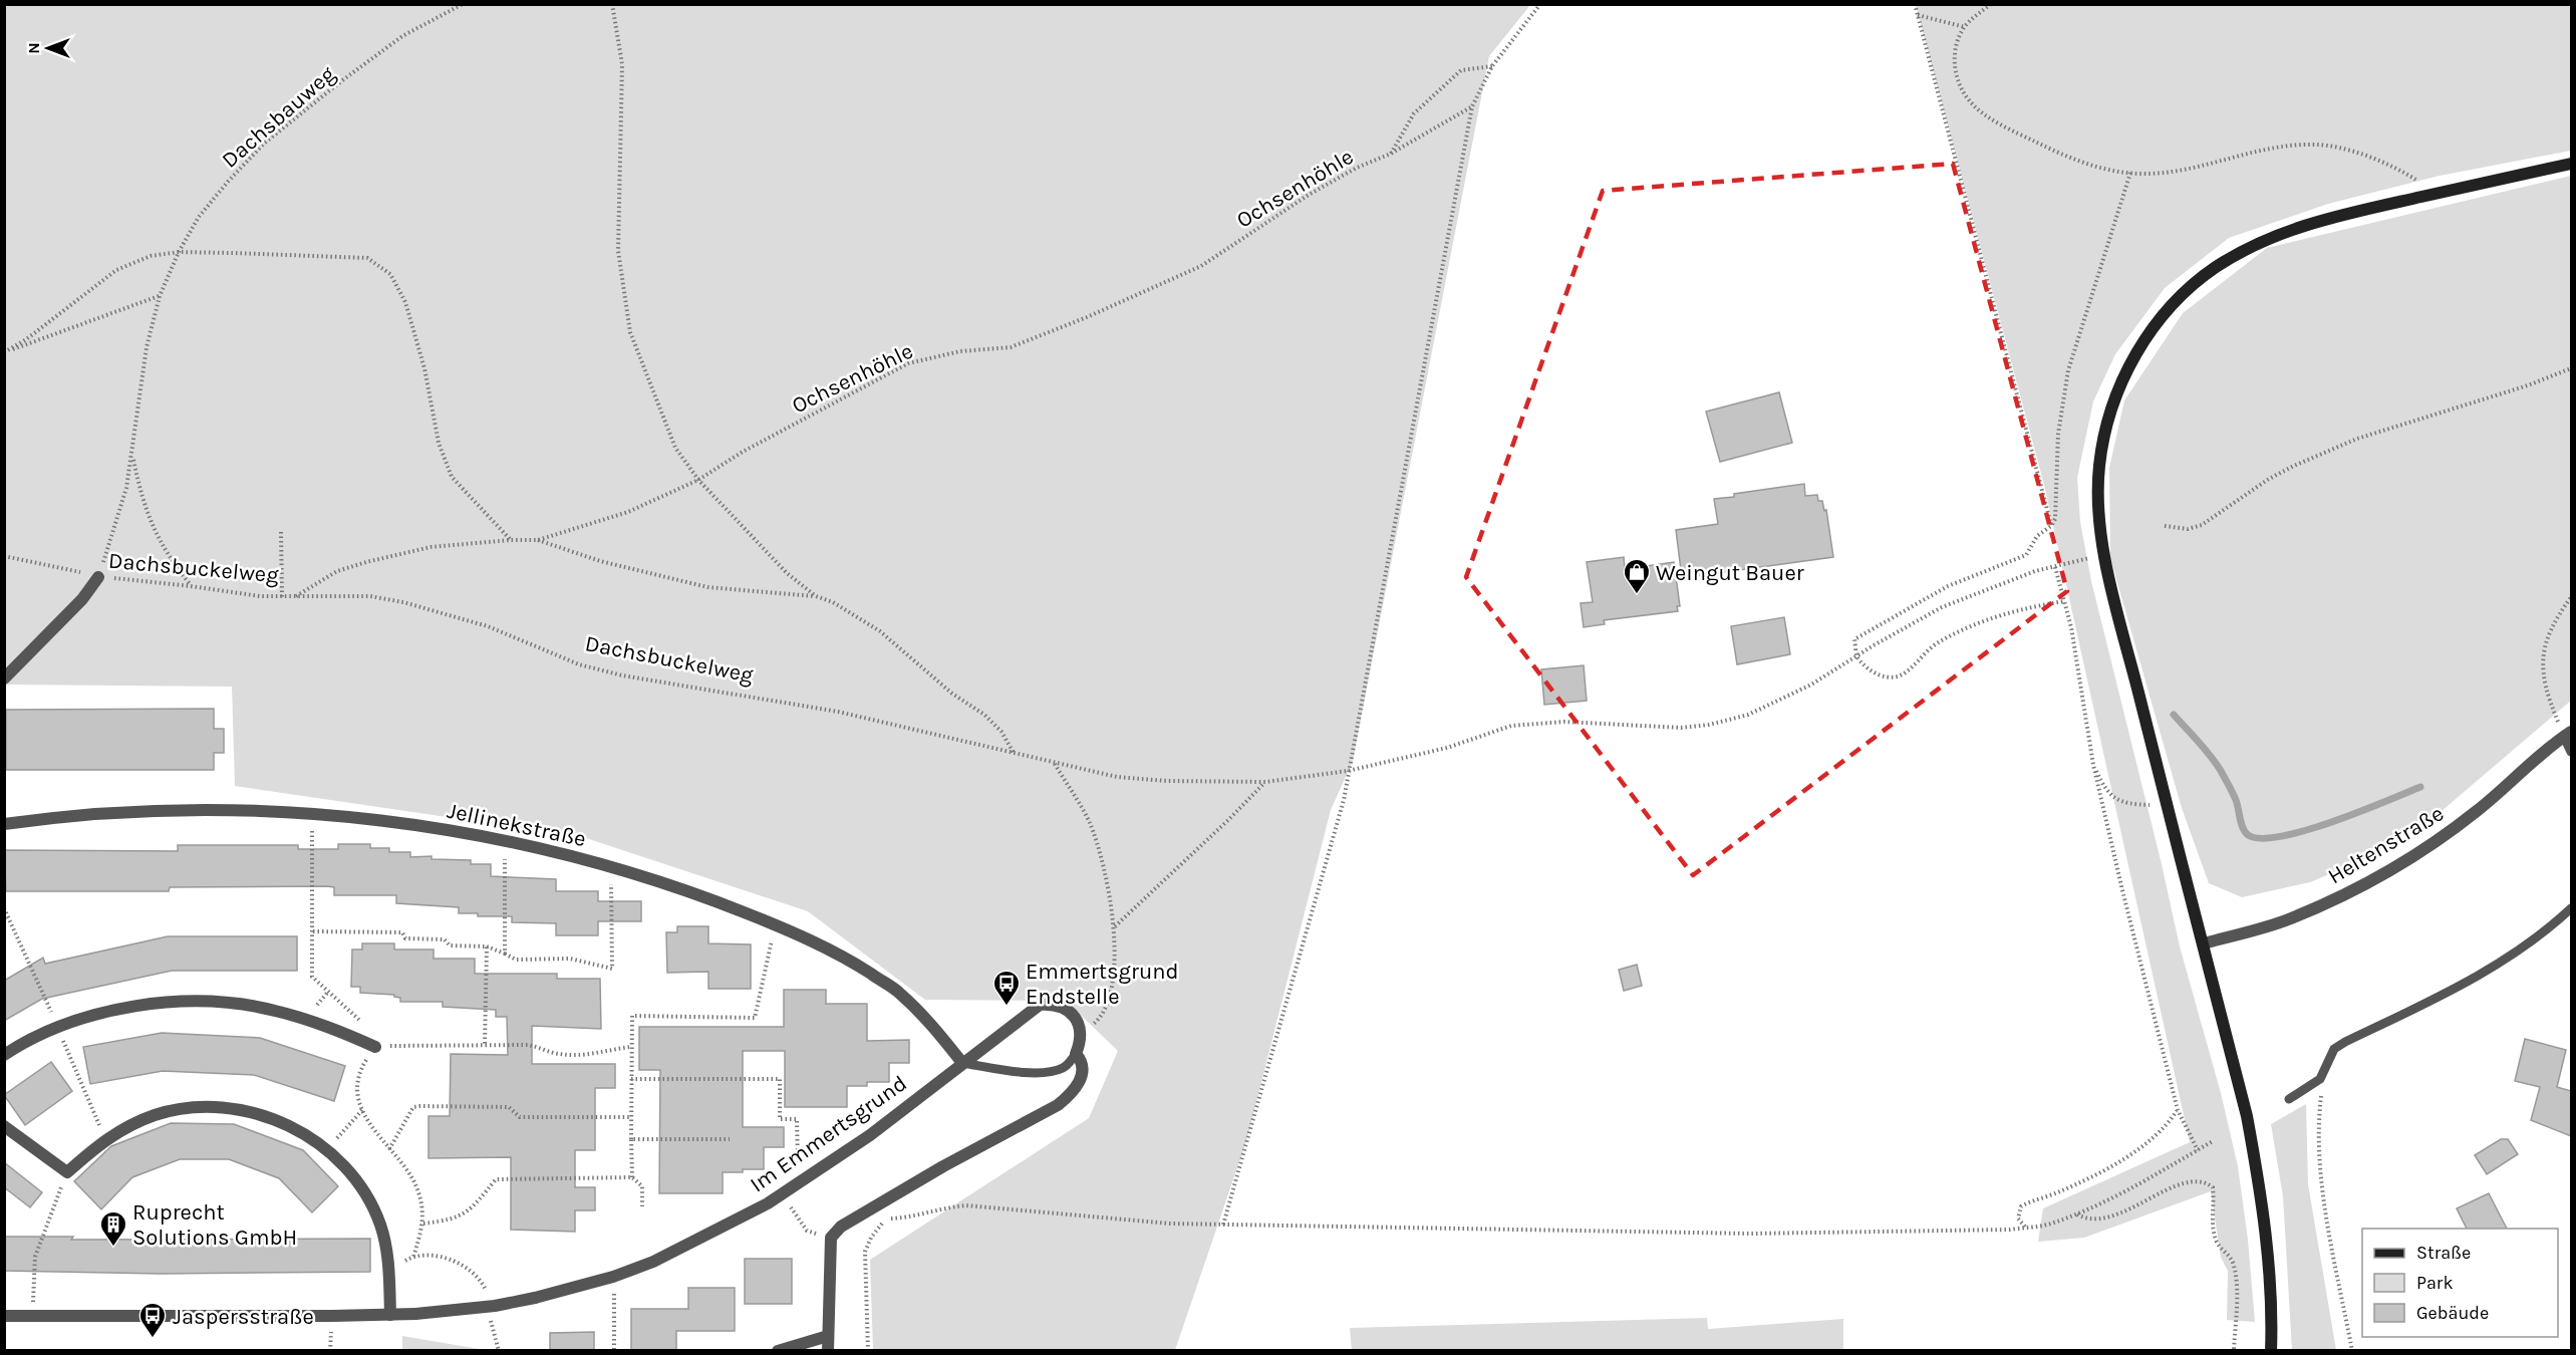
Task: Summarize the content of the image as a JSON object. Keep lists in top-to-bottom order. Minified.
{"streets":{"street":["Dachsbuckelweg","Jellinekstraße","Heltenstraße","Im Emmertsgrund"],"path":["Dachsbauweg","Ochsenhöhle"]},"crossings":[["Dachsbauweg","Dachsbuckelweg"],["Ochsenhöhle","Dachsbuckelweg"],["Jellinekstraße","Im Emmertsgrund"]],"places":{"shop":["Weingut Bauer"],"bus stop":["Emmertsgrund Endstelle","Jaspersstraße"],"building":["Ruprecht Solutions GmbH"]},"legend":["Straße","Park","Gebäude"],"north":"left"}
